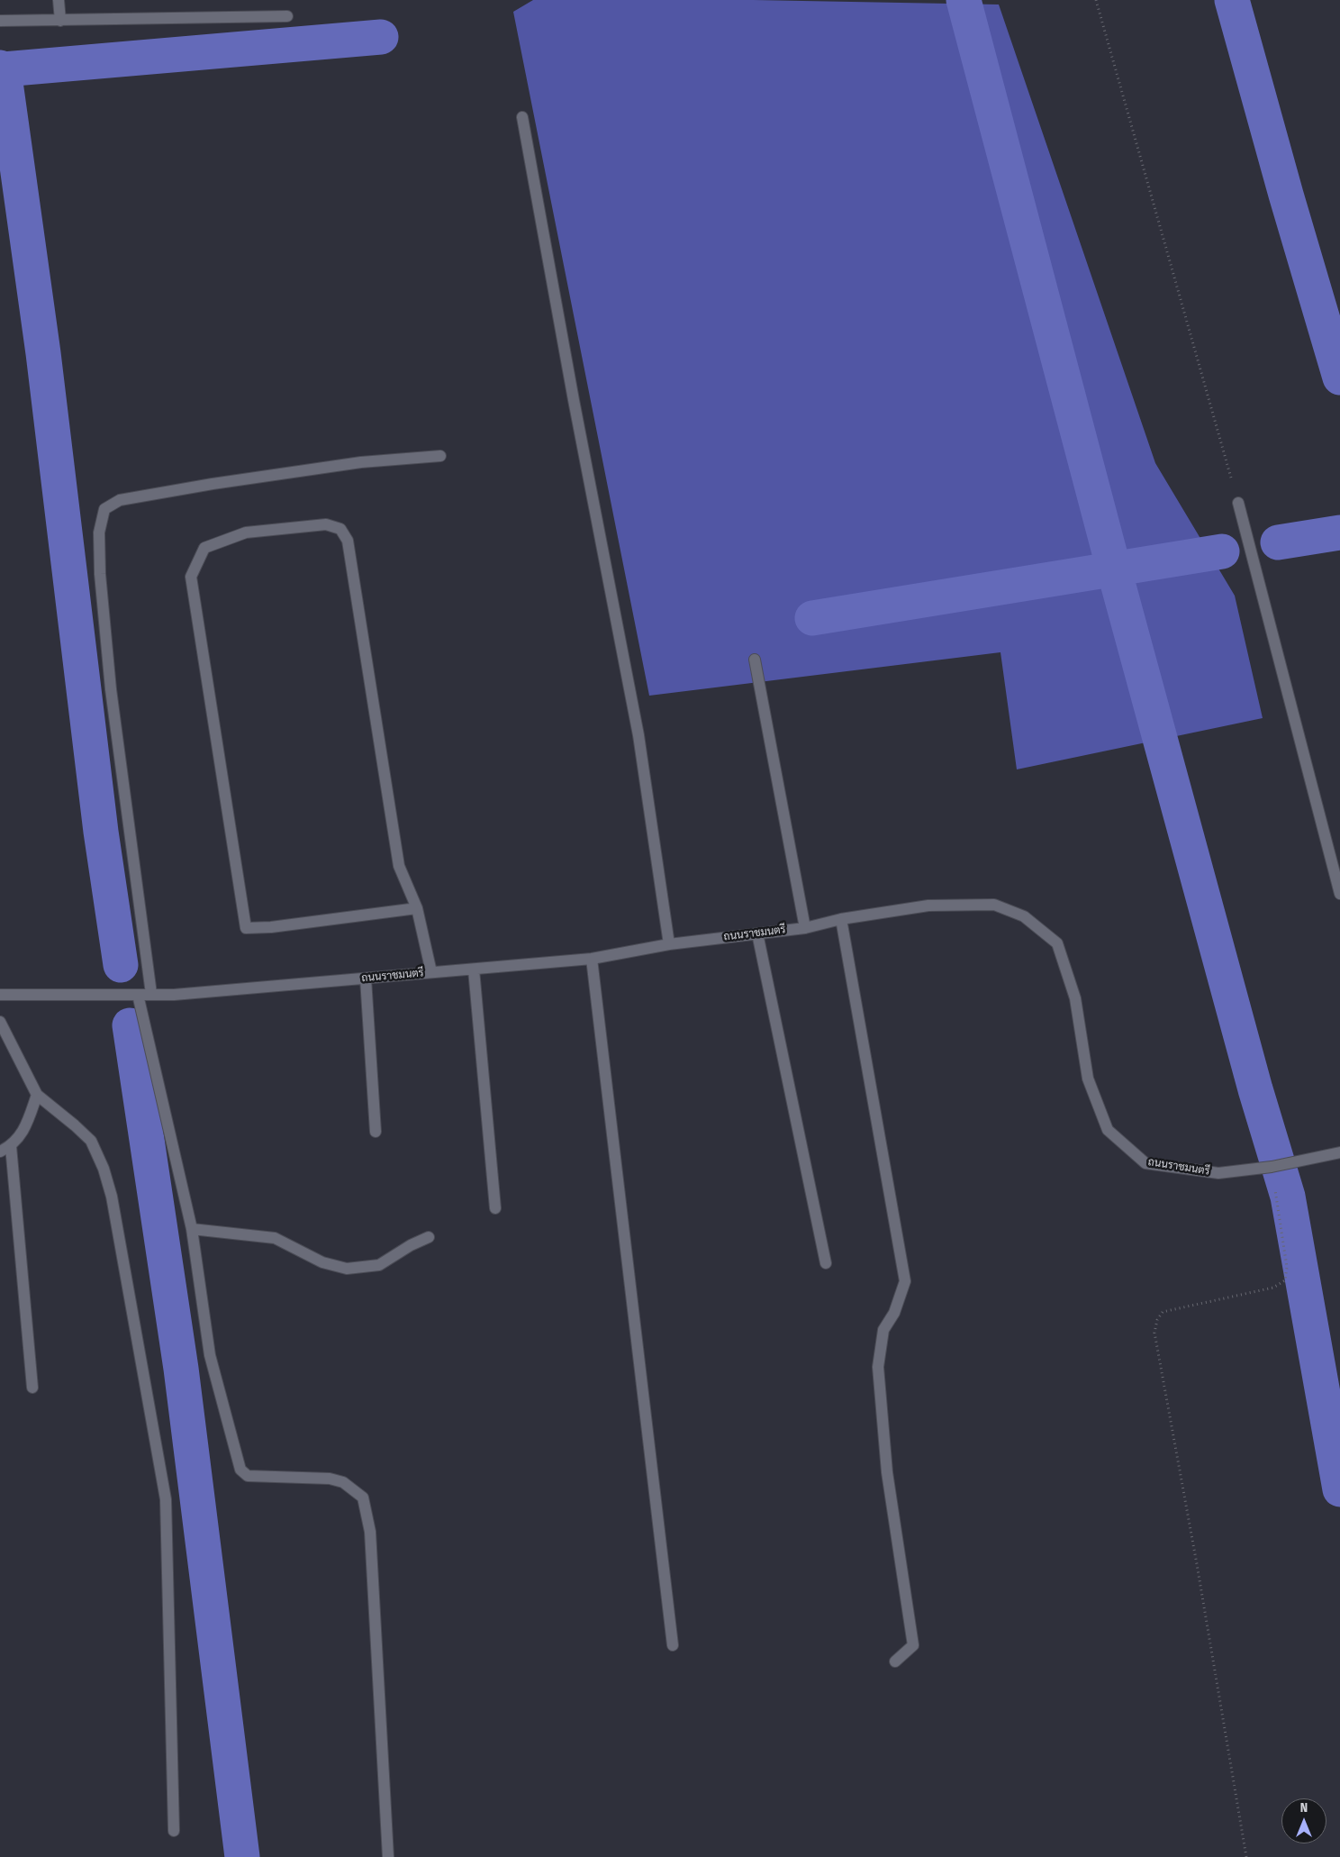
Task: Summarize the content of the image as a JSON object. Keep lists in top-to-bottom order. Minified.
{"streets":{"street":["ถนนราชมนตรี"]},"north":"top"}
